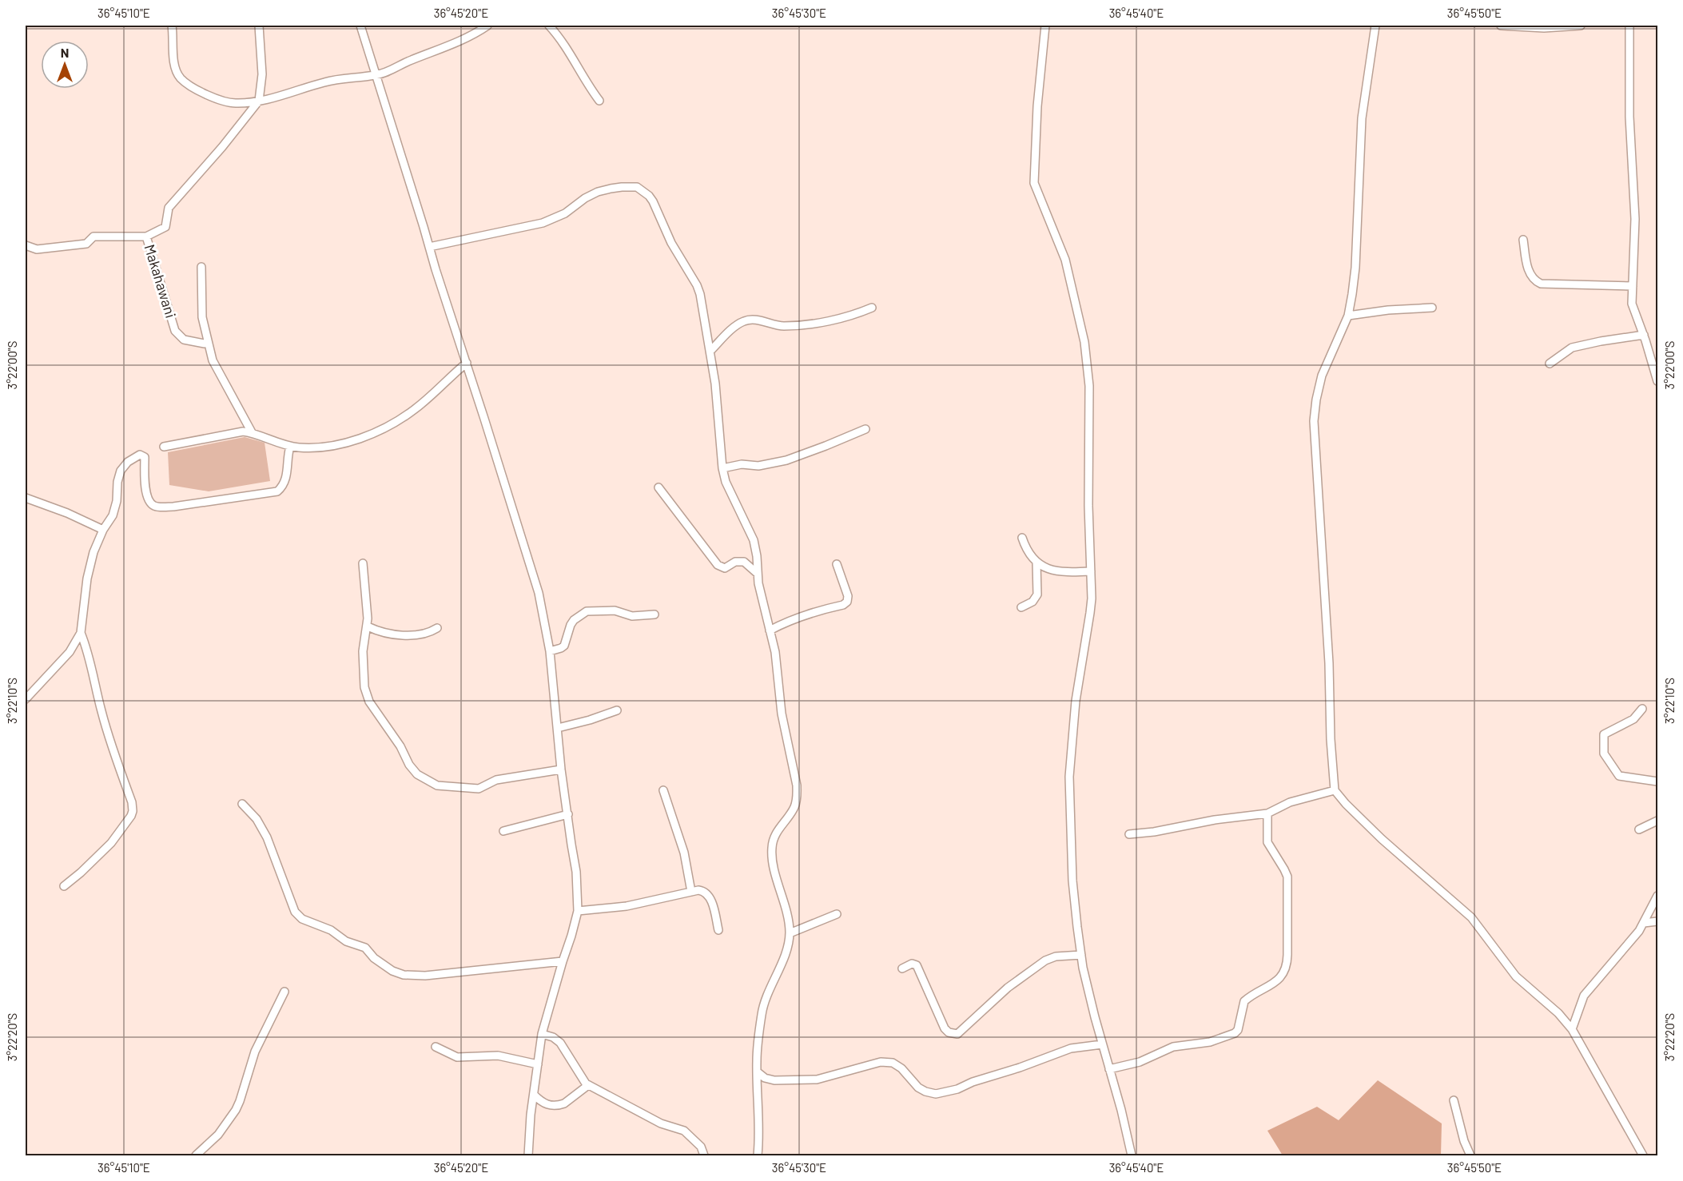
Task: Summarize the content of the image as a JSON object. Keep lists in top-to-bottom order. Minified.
{"streets":{"street":["Makahawani"]},"north":"top","coordinates":["36°45'10\"E","36°45'20\"E","36°45'30\"E","36°45'40\"E","36°45'50\"E","3°22'00\"S","3°22'10\"S","3°22'20\"S"]}
